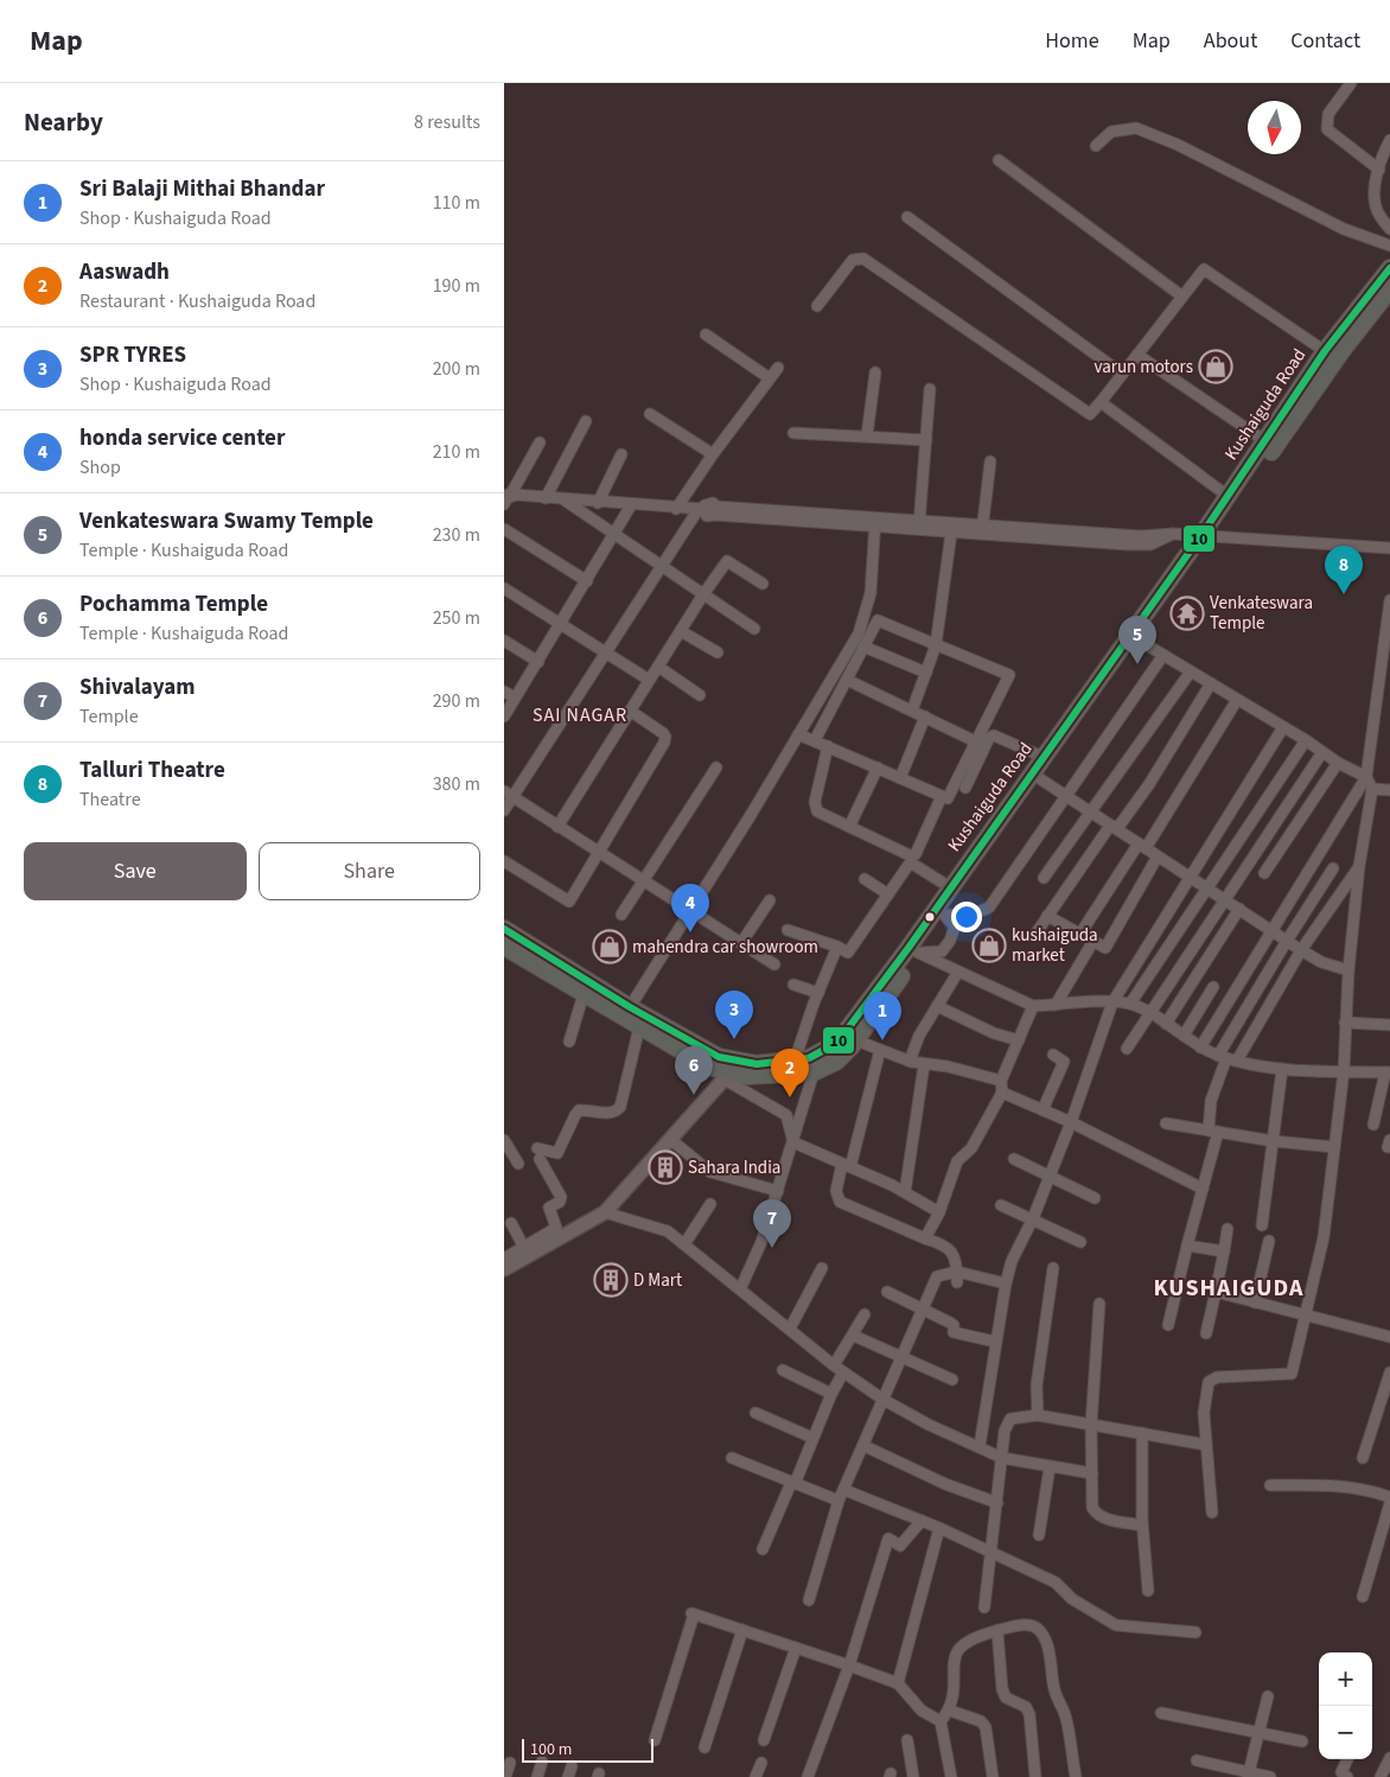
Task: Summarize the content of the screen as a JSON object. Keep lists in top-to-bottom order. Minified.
{"streets":{"main road":["Kushaiguda Road"]},"districts":["SAI NAGAR","KUSHAIGUDA"],"places":{"shop":["varun motors","kushaiguda market","mahendra car showroom"],"temple":["Venkateswara Temple"],"building":["Sahara India","D Mart"]},"lines":["transit line 10"],"scale_bar":"100 m","north":"bottom","page":{"header":"Map","nav":["Home","Map","About","Contact"],"heading":["Nearby","8 results"],"list":[{"mark":"1","name":"Sri Balaji Mithai Bhandar","note":"Shop · Kushaiguda Road","value":"110 m"},{"mark":"2","name":"Aaswadh","note":"Restaurant · Kushaiguda Road","value":"190 m"},{"mark":"3","name":"SPR TYRES","note":"Shop · Kushaiguda Road","value":"200 m"},{"mark":"4","name":"honda service center","note":"Shop","value":"210 m"},{"mark":"5","name":"Venkateswara Swamy Temple","note":"Temple · Kushaiguda Road","value":"230 m"},{"mark":"6","name":"Pochamma Temple","note":"Temple · Kushaiguda Road","value":"250 m"},{"mark":"7","name":"Shivalayam","note":"Temple","value":"290 m"},{"mark":"8","name":"Talluri Theatre","note":"Theatre","value":"380 m"}],"pins":["8","5","4","3","1","6","2","7"],"buttons":["Save","Share"],"map_buttons":["+","−"],"scale":"100 m"}}
